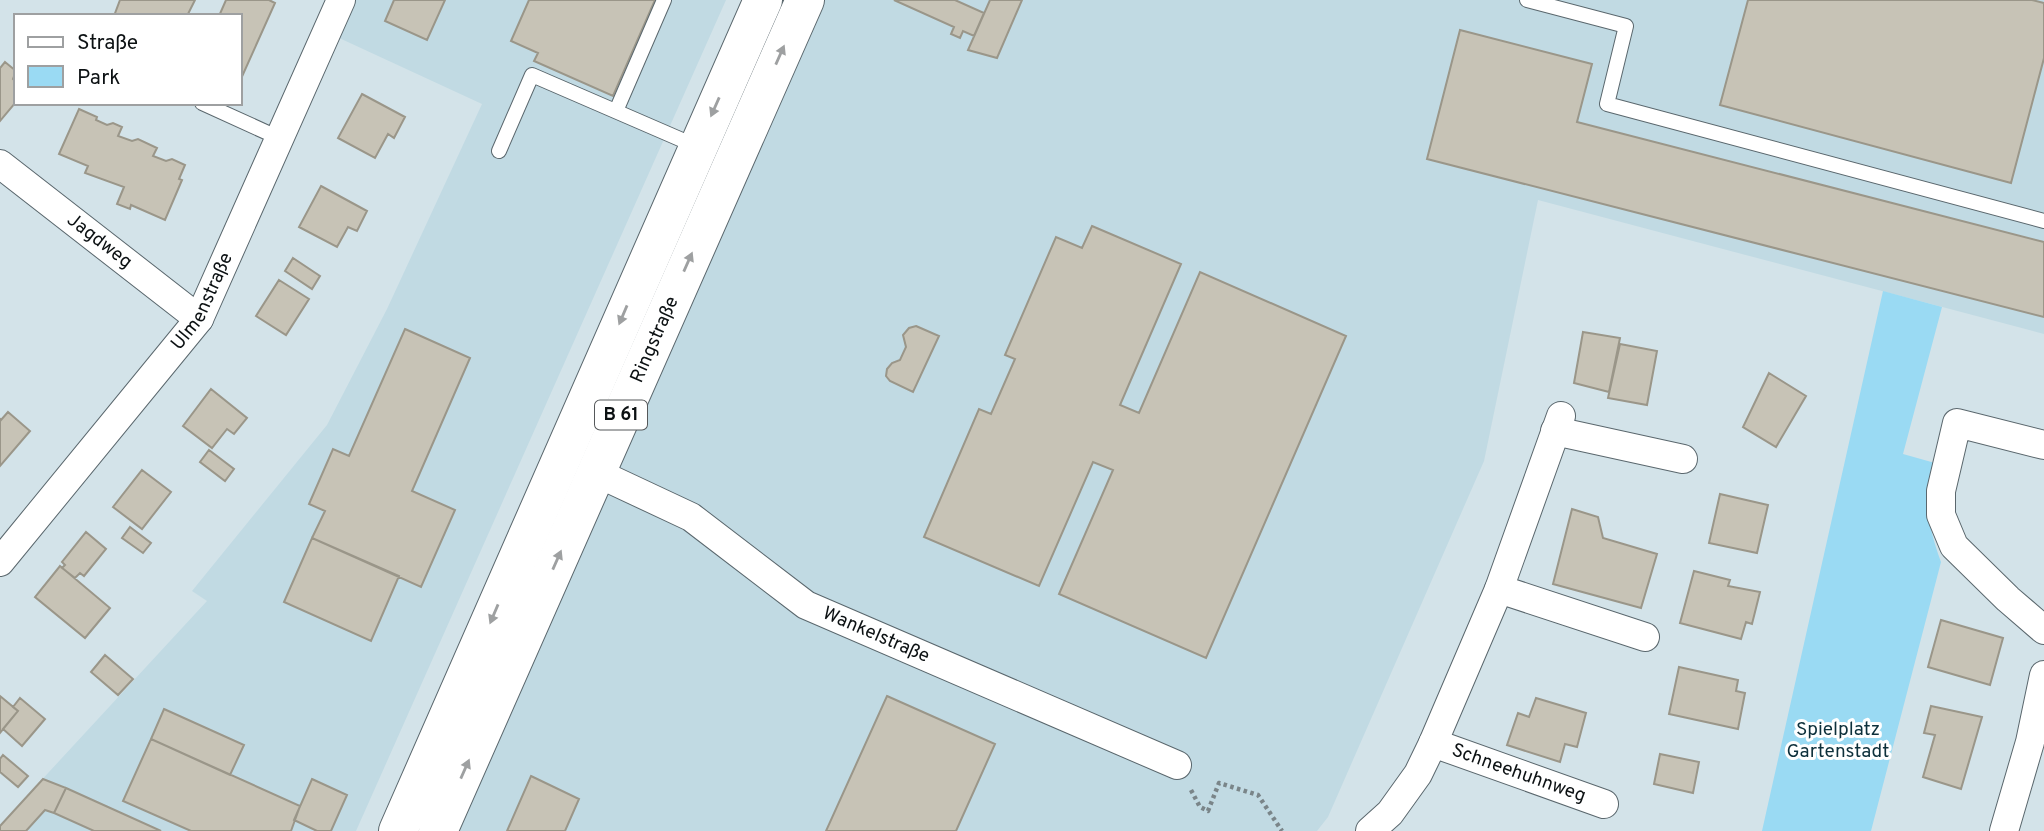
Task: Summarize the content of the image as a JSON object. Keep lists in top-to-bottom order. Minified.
{"streets":{"main road":["Ringstraße","B 61"],"street":["Jagdweg","Ulmenstraße","Wankelstraße","Schneehuhnweg"]},"crossings":[["Jagdweg","Ulmenstraße"],["Ringstraße","Wankelstraße"]],"parks":["Spielplatz Gartenstadt"],"legend":["Straße","Park"]}
